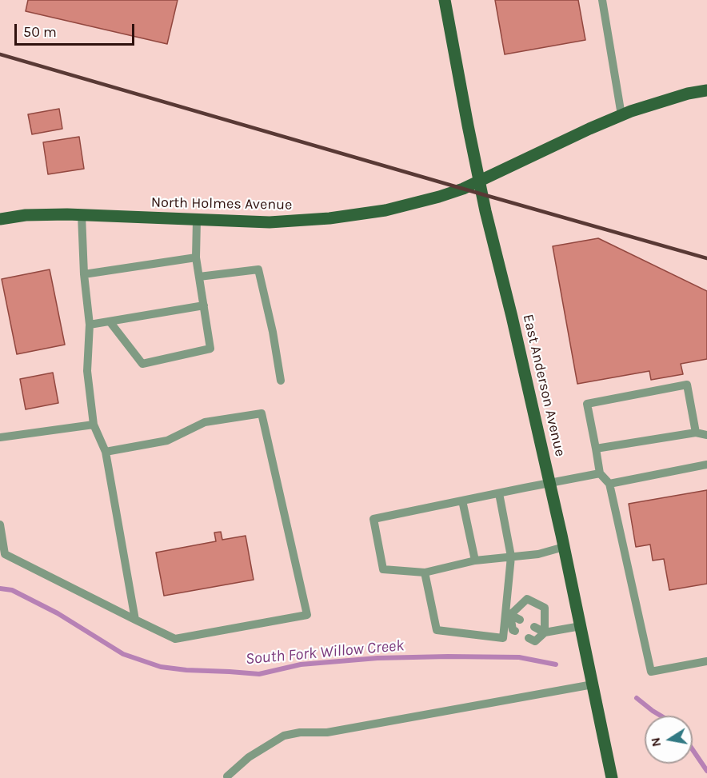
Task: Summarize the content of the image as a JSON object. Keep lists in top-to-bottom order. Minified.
{"streets":{"main road":["North Holmes Avenue","East Anderson Avenue"]},"crossings":[["North Holmes Avenue","East Anderson Avenue"]],"water":["South Fork Willow Creek"],"scale_bar":"50 m","north":"left"}
